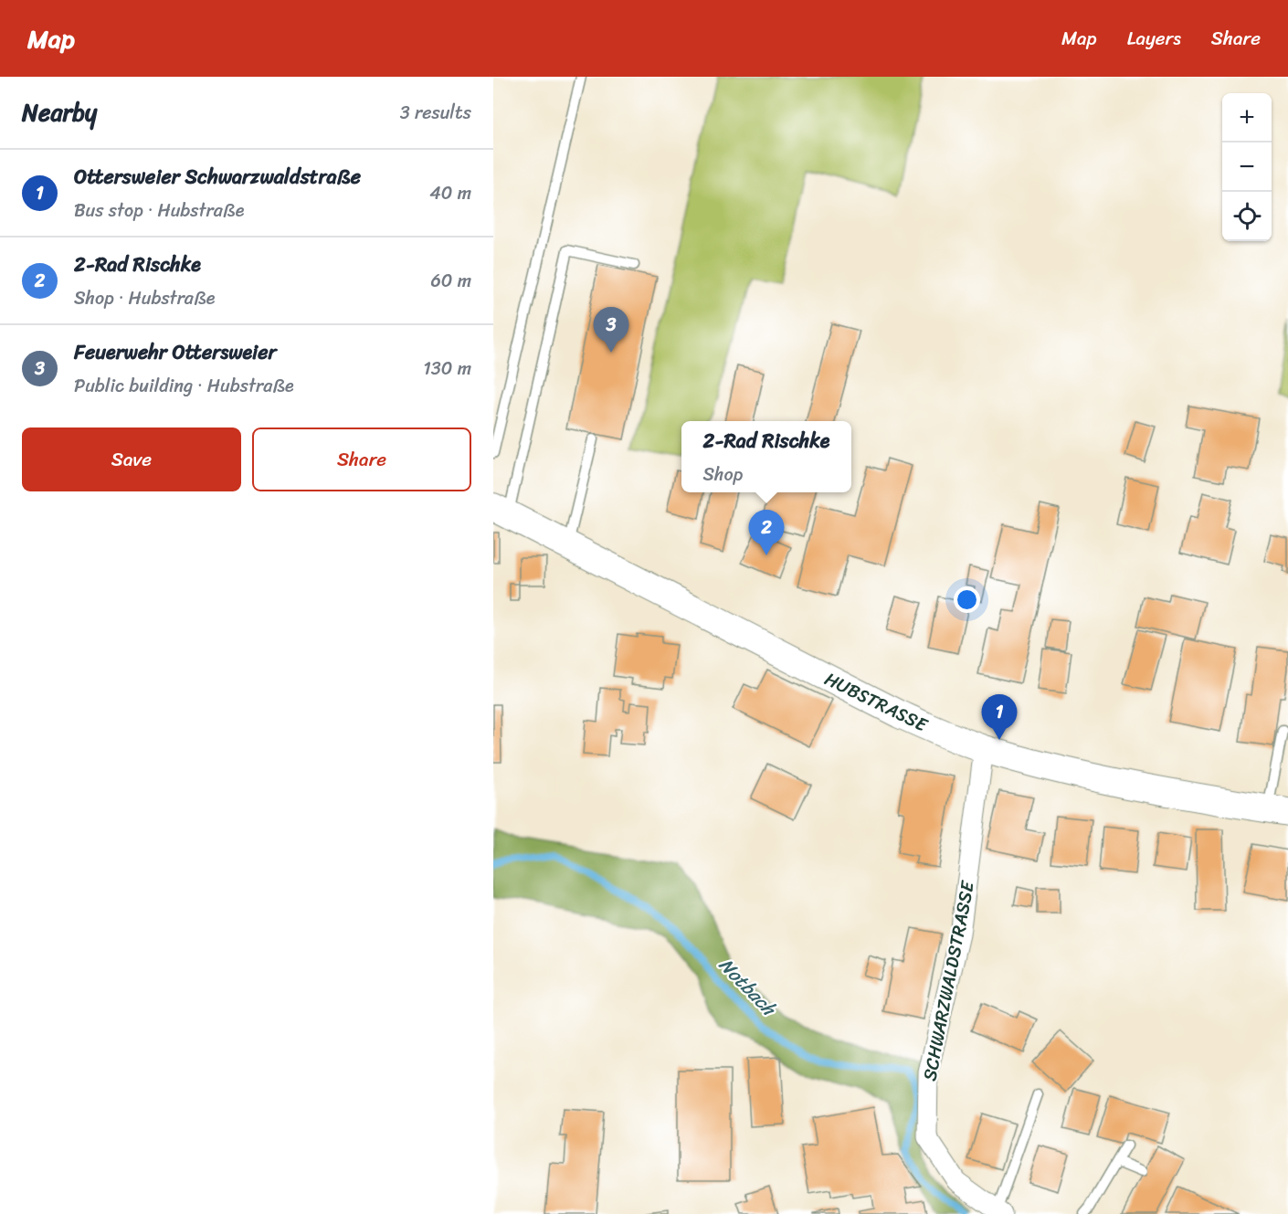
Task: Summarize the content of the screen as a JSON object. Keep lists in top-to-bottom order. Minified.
{"streets":{"main road":["HUBSTRASSE"],"street":["SCHWARZWALDSTRASSE"]},"crossings":[["HUBSTRASSE","SCHWARZWALDSTRASSE"]],"water":["Notbach"],"page":{"header":"Map","nav":["Map","Layers","Share"],"heading":["Nearby","3 results"],"map_buttons":["+","−"],"list":[{"mark":"1","name":"Ottersweier Schwarzwaldstraße","note":"Bus stop · Hubstraße","value":"40 m"},{"mark":"2","name":"2-Rad Rischke","note":"Shop · Hubstraße","value":"60 m"},{"mark":"3","name":"Feuerwehr Ottersweier","note":"Public building · Hubstraße","value":"130 m"}],"pins":["3","2","1"],"buttons":["Save","Share"],"popup":["2-Rad Rischke","Shop"]}}
